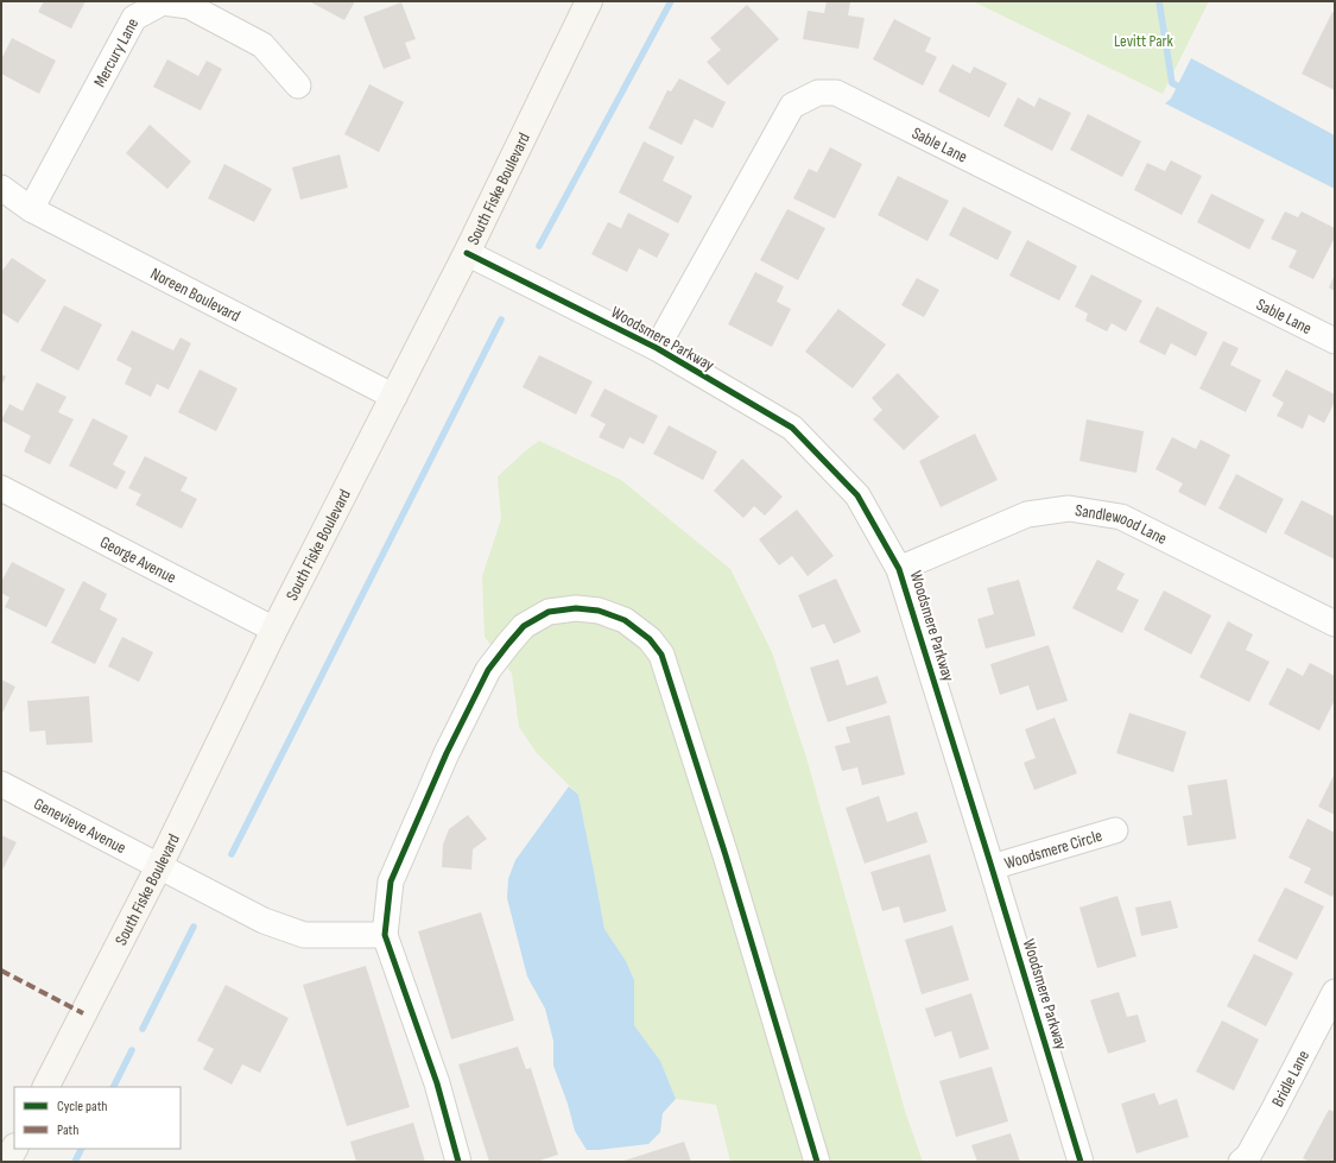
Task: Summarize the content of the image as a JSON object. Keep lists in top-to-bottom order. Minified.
{"streets":{"main road":["South Fiske Boulevard"],"street":["Mercury Lane","Sable Lane","Noreen Boulevard","Woodsmere Parkway","Sandlewood Lane","George Avenue","Genevieve Avenue","Woodsmere Circle","Bridle Lane"]},"crossings":[["Mercury Lane","Noreen Boulevard"],["Sable Lane","Woodsmere Parkway"],["South Fiske Boulevard","Noreen Boulevard"],["South Fiske Boulevard","Woodsmere Parkway"],["South Fiske Boulevard","George Avenue"],["South Fiske Boulevard","Genevieve Avenue"],["Woodsmere Parkway","Sandlewood Lane"],["Woodsmere Parkway","Woodsmere Circle"]],"parks":["Levitt Park"],"legend":["Cycle path","Path"]}
